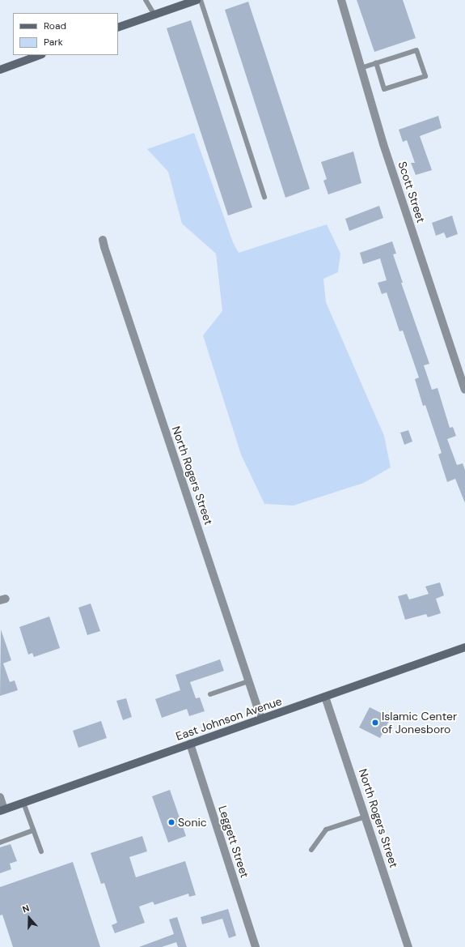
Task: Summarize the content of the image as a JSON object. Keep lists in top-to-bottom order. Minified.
{"streets":{"main road":["East Johnson Avenue"],"street":["Scott Street","North Rogers Street","Leggett Street"]},"crossings":[["North Rogers Street","East Johnson Avenue"],["East Johnson Avenue","Leggett Street"]],"places":["Islamic Center of Jonesboro","Sonic"],"legend":["Road","Park"],"north":"top"}
